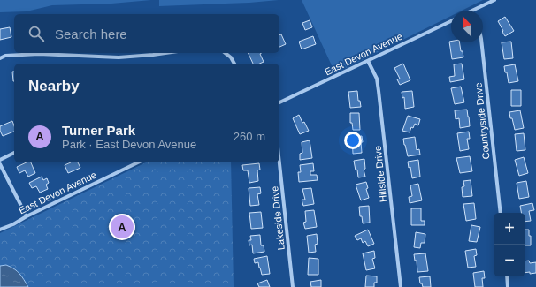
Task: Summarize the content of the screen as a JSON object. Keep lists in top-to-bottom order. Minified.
{"streets":{"street":["East Devon Avenue","Countryside Drive","Hillside Drive","Lakeside Drive"]},"crossings":[["East Devon Avenue","Hillside Drive"]],"north":"top left","page":{"search":"Search here","heading":"Nearby","list":[{"mark":"A","name":"Turner Park","note":"Park · East Devon Avenue","value":"260 m"}],"map_buttons":["+","−"],"pins":"A"}}
